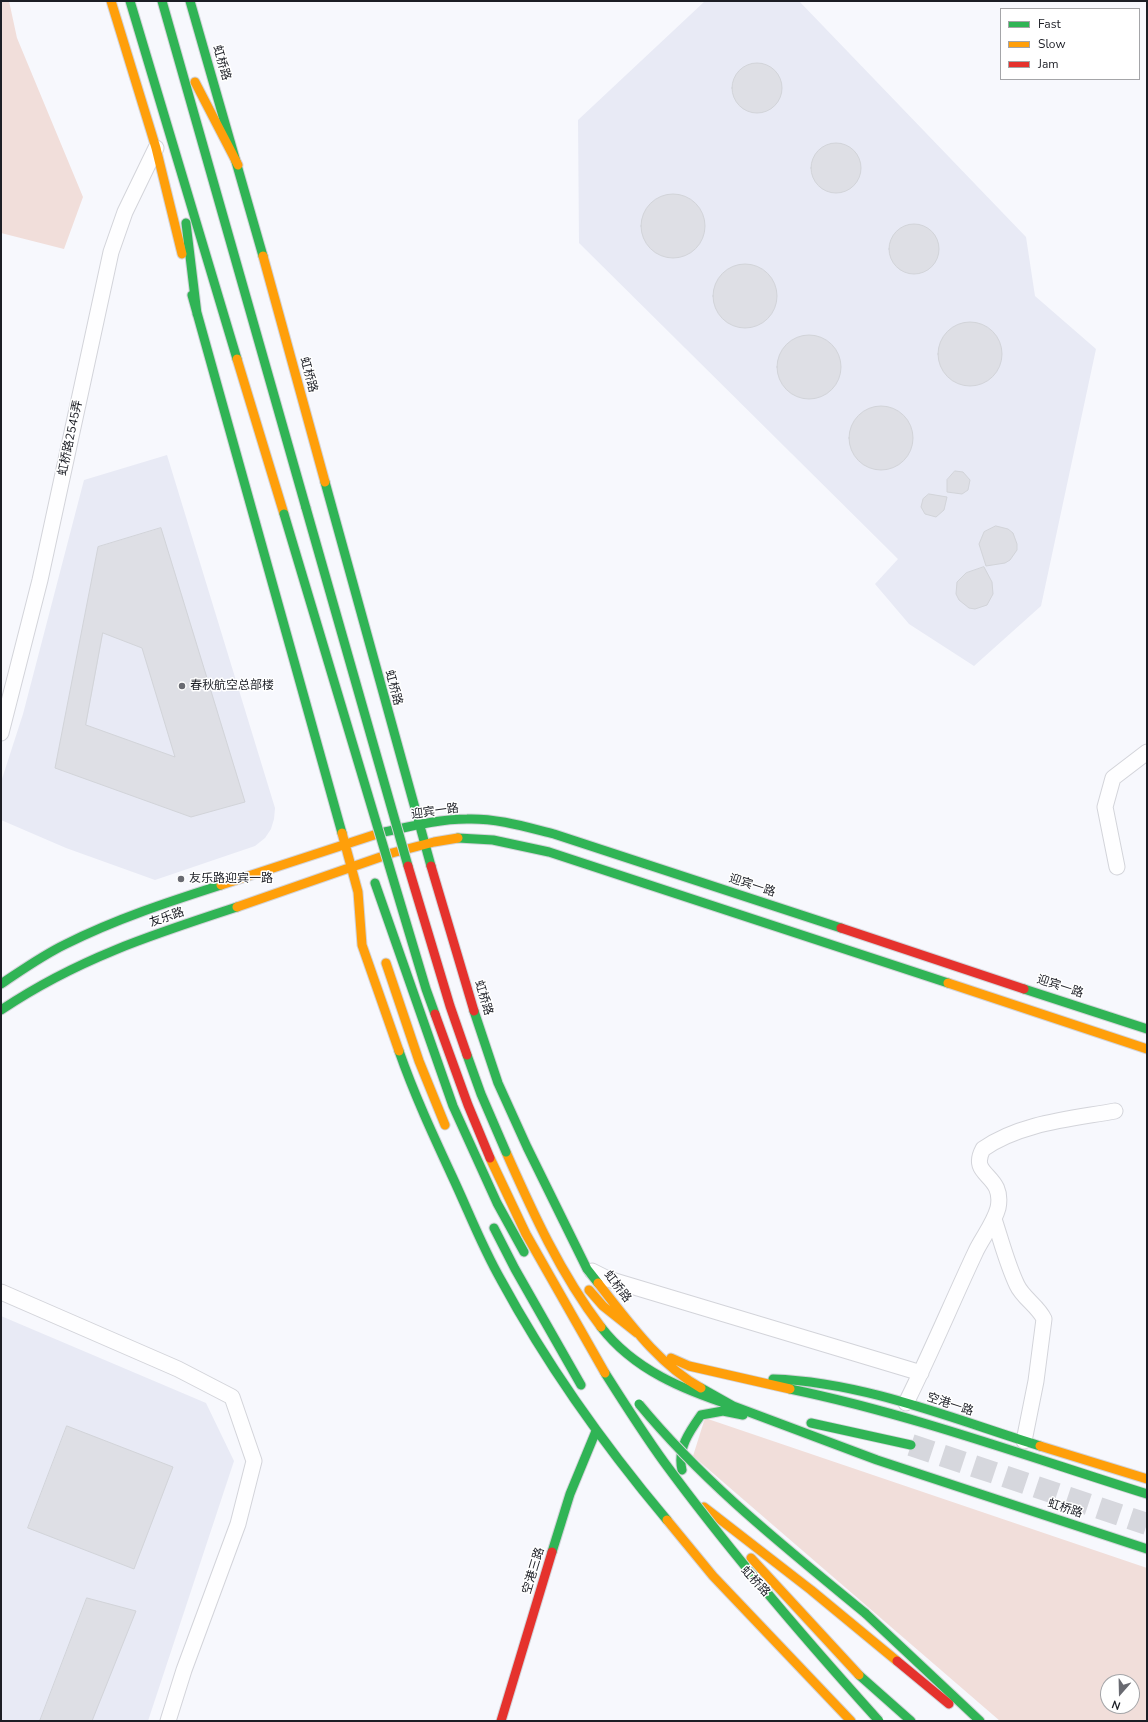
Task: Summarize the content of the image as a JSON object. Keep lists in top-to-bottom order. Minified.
{"streets":{"main road":["虹桥路","迎宾一路","友乐路","空港一路","空港三路"],"street":["虹桥路2545弄"]},"crossings":[["虹桥路","迎宾一路"],["虹桥路","空港一路"],["迎宾一路","友乐路"]],"places":["春秋航空总部楼","友乐路迎宾一路"],"legend":["Fast","Slow","Jam"],"north":"bottom"}
